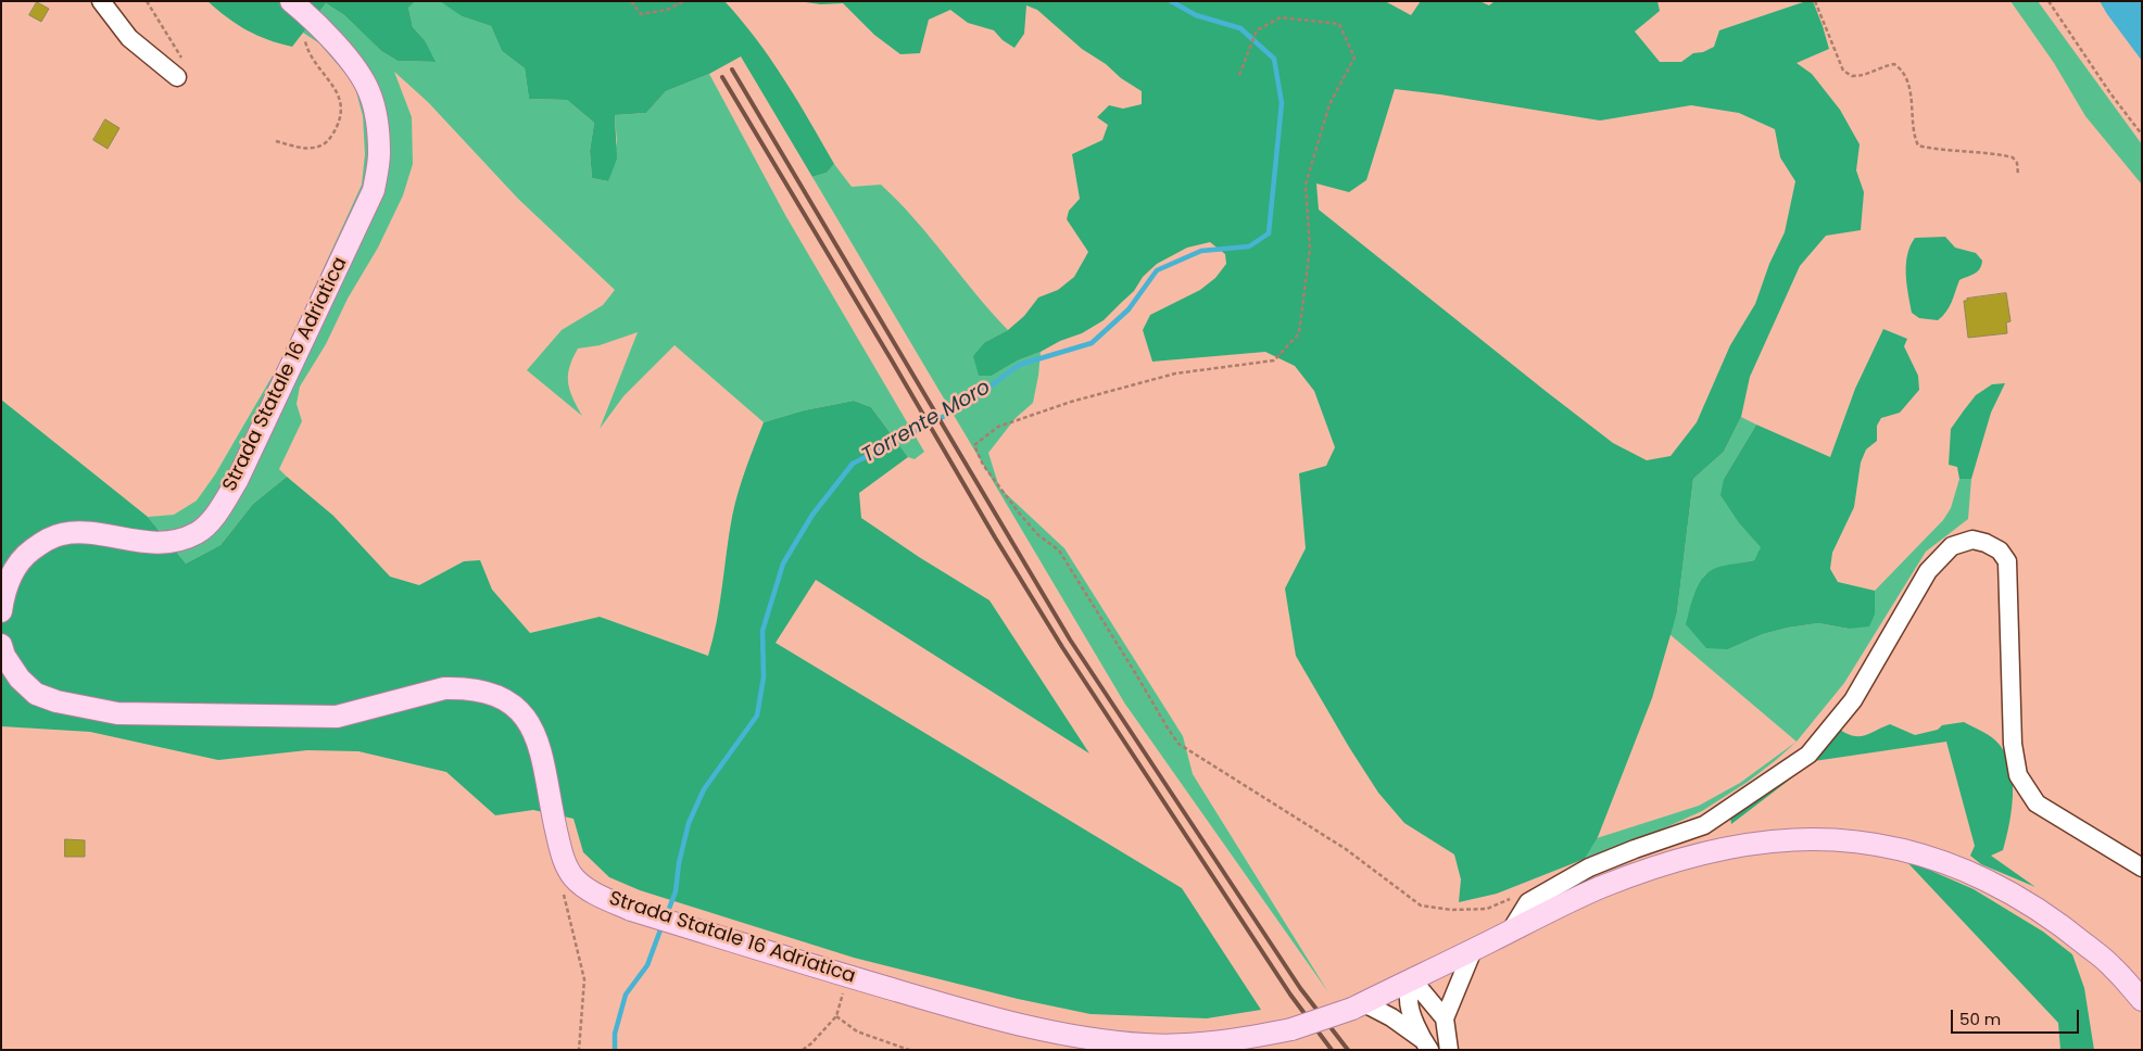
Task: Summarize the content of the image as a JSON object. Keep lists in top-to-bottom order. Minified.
{"streets":{"main road":["Strada Statale 16 Adriatica"]},"water":["Torrente Moro"],"scale_bar":"50 m"}
